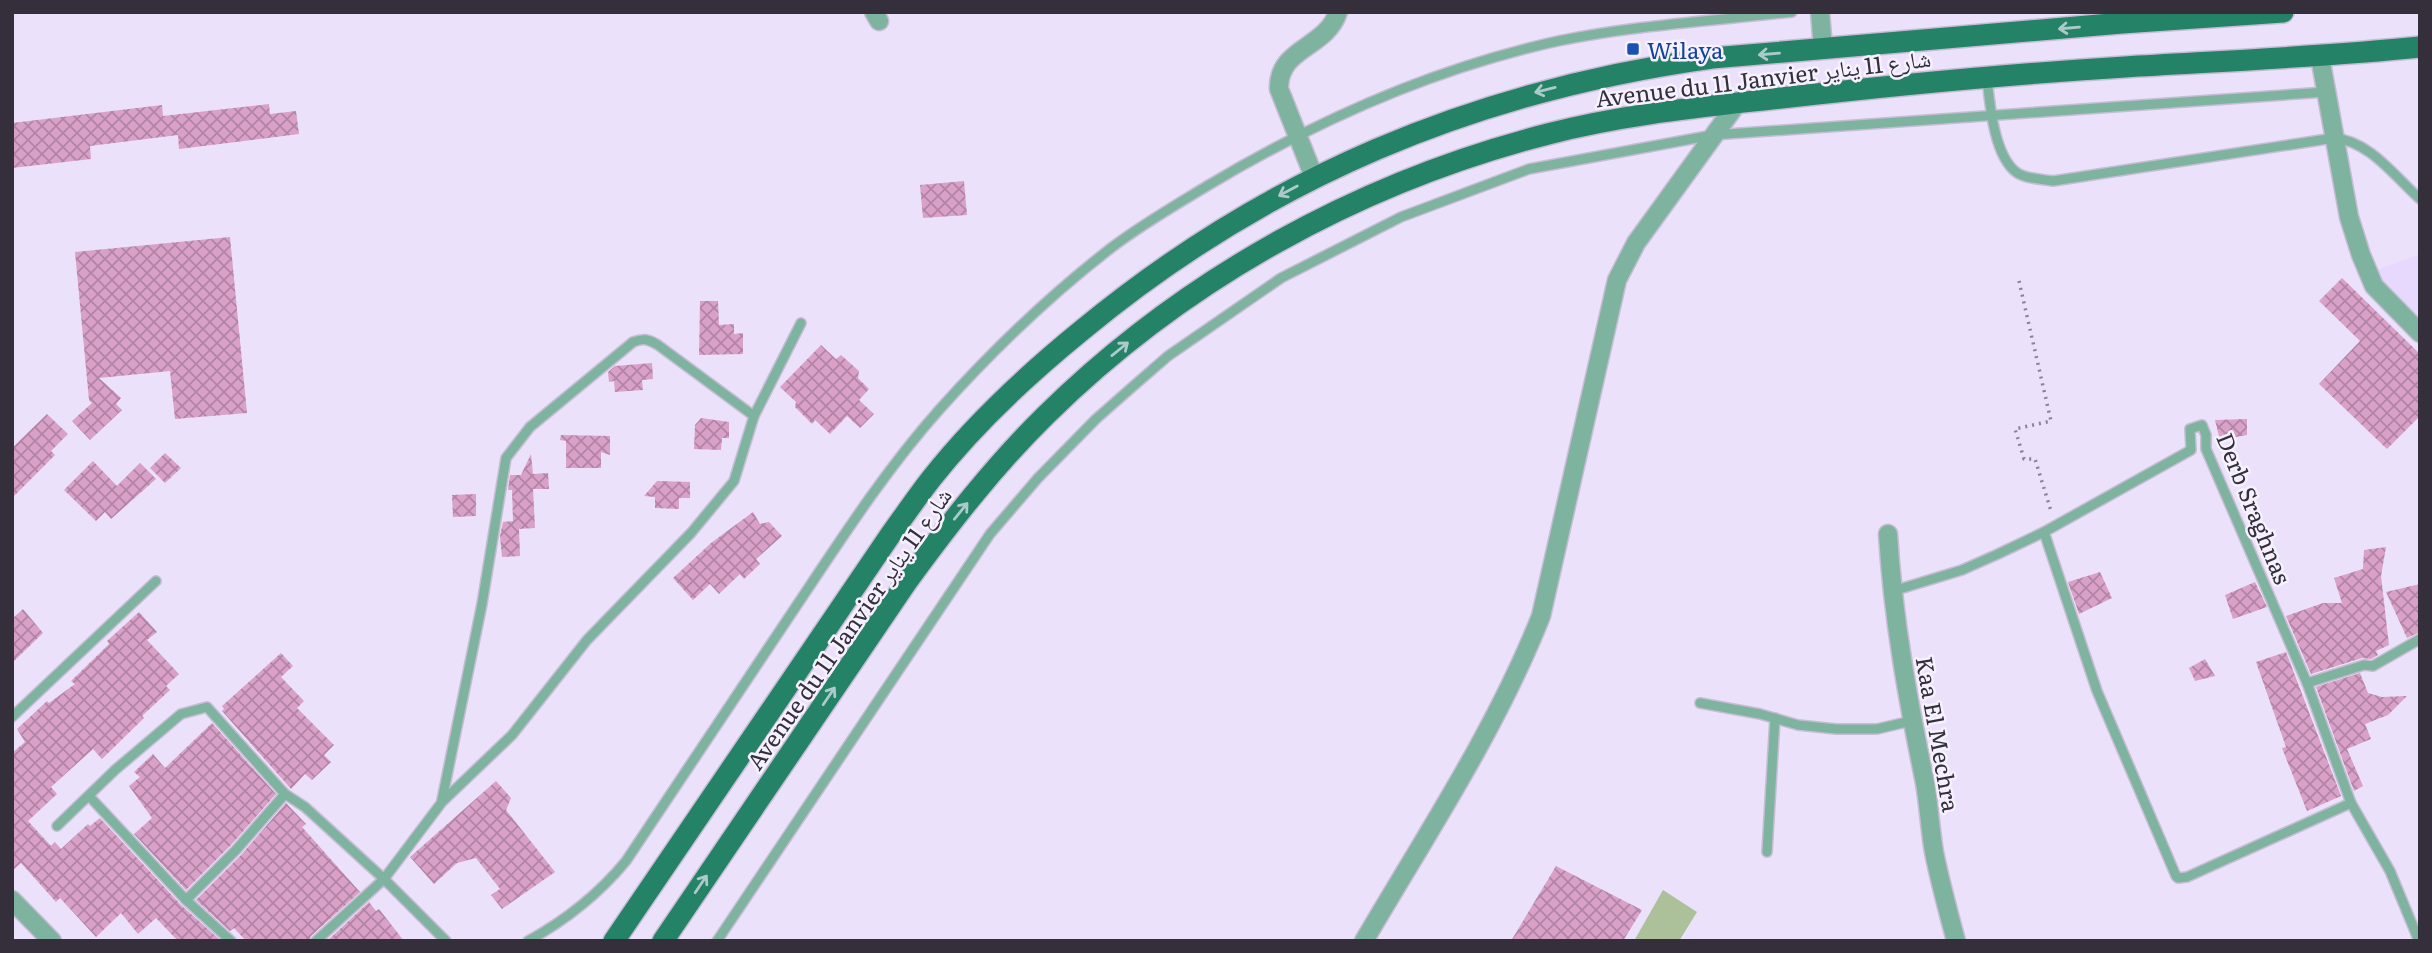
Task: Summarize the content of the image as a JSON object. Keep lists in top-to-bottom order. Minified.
{"streets":{"main road":["Avenue du 11 Janvier شارع 11 يناير"],"street":["Kaa El Mechra"],"lane":["Derb Sraghnas"]},"crossings":[["Derb Sraghnas","Kaa El Mechra"]],"places":{"transit":["Wilaya"]}}
